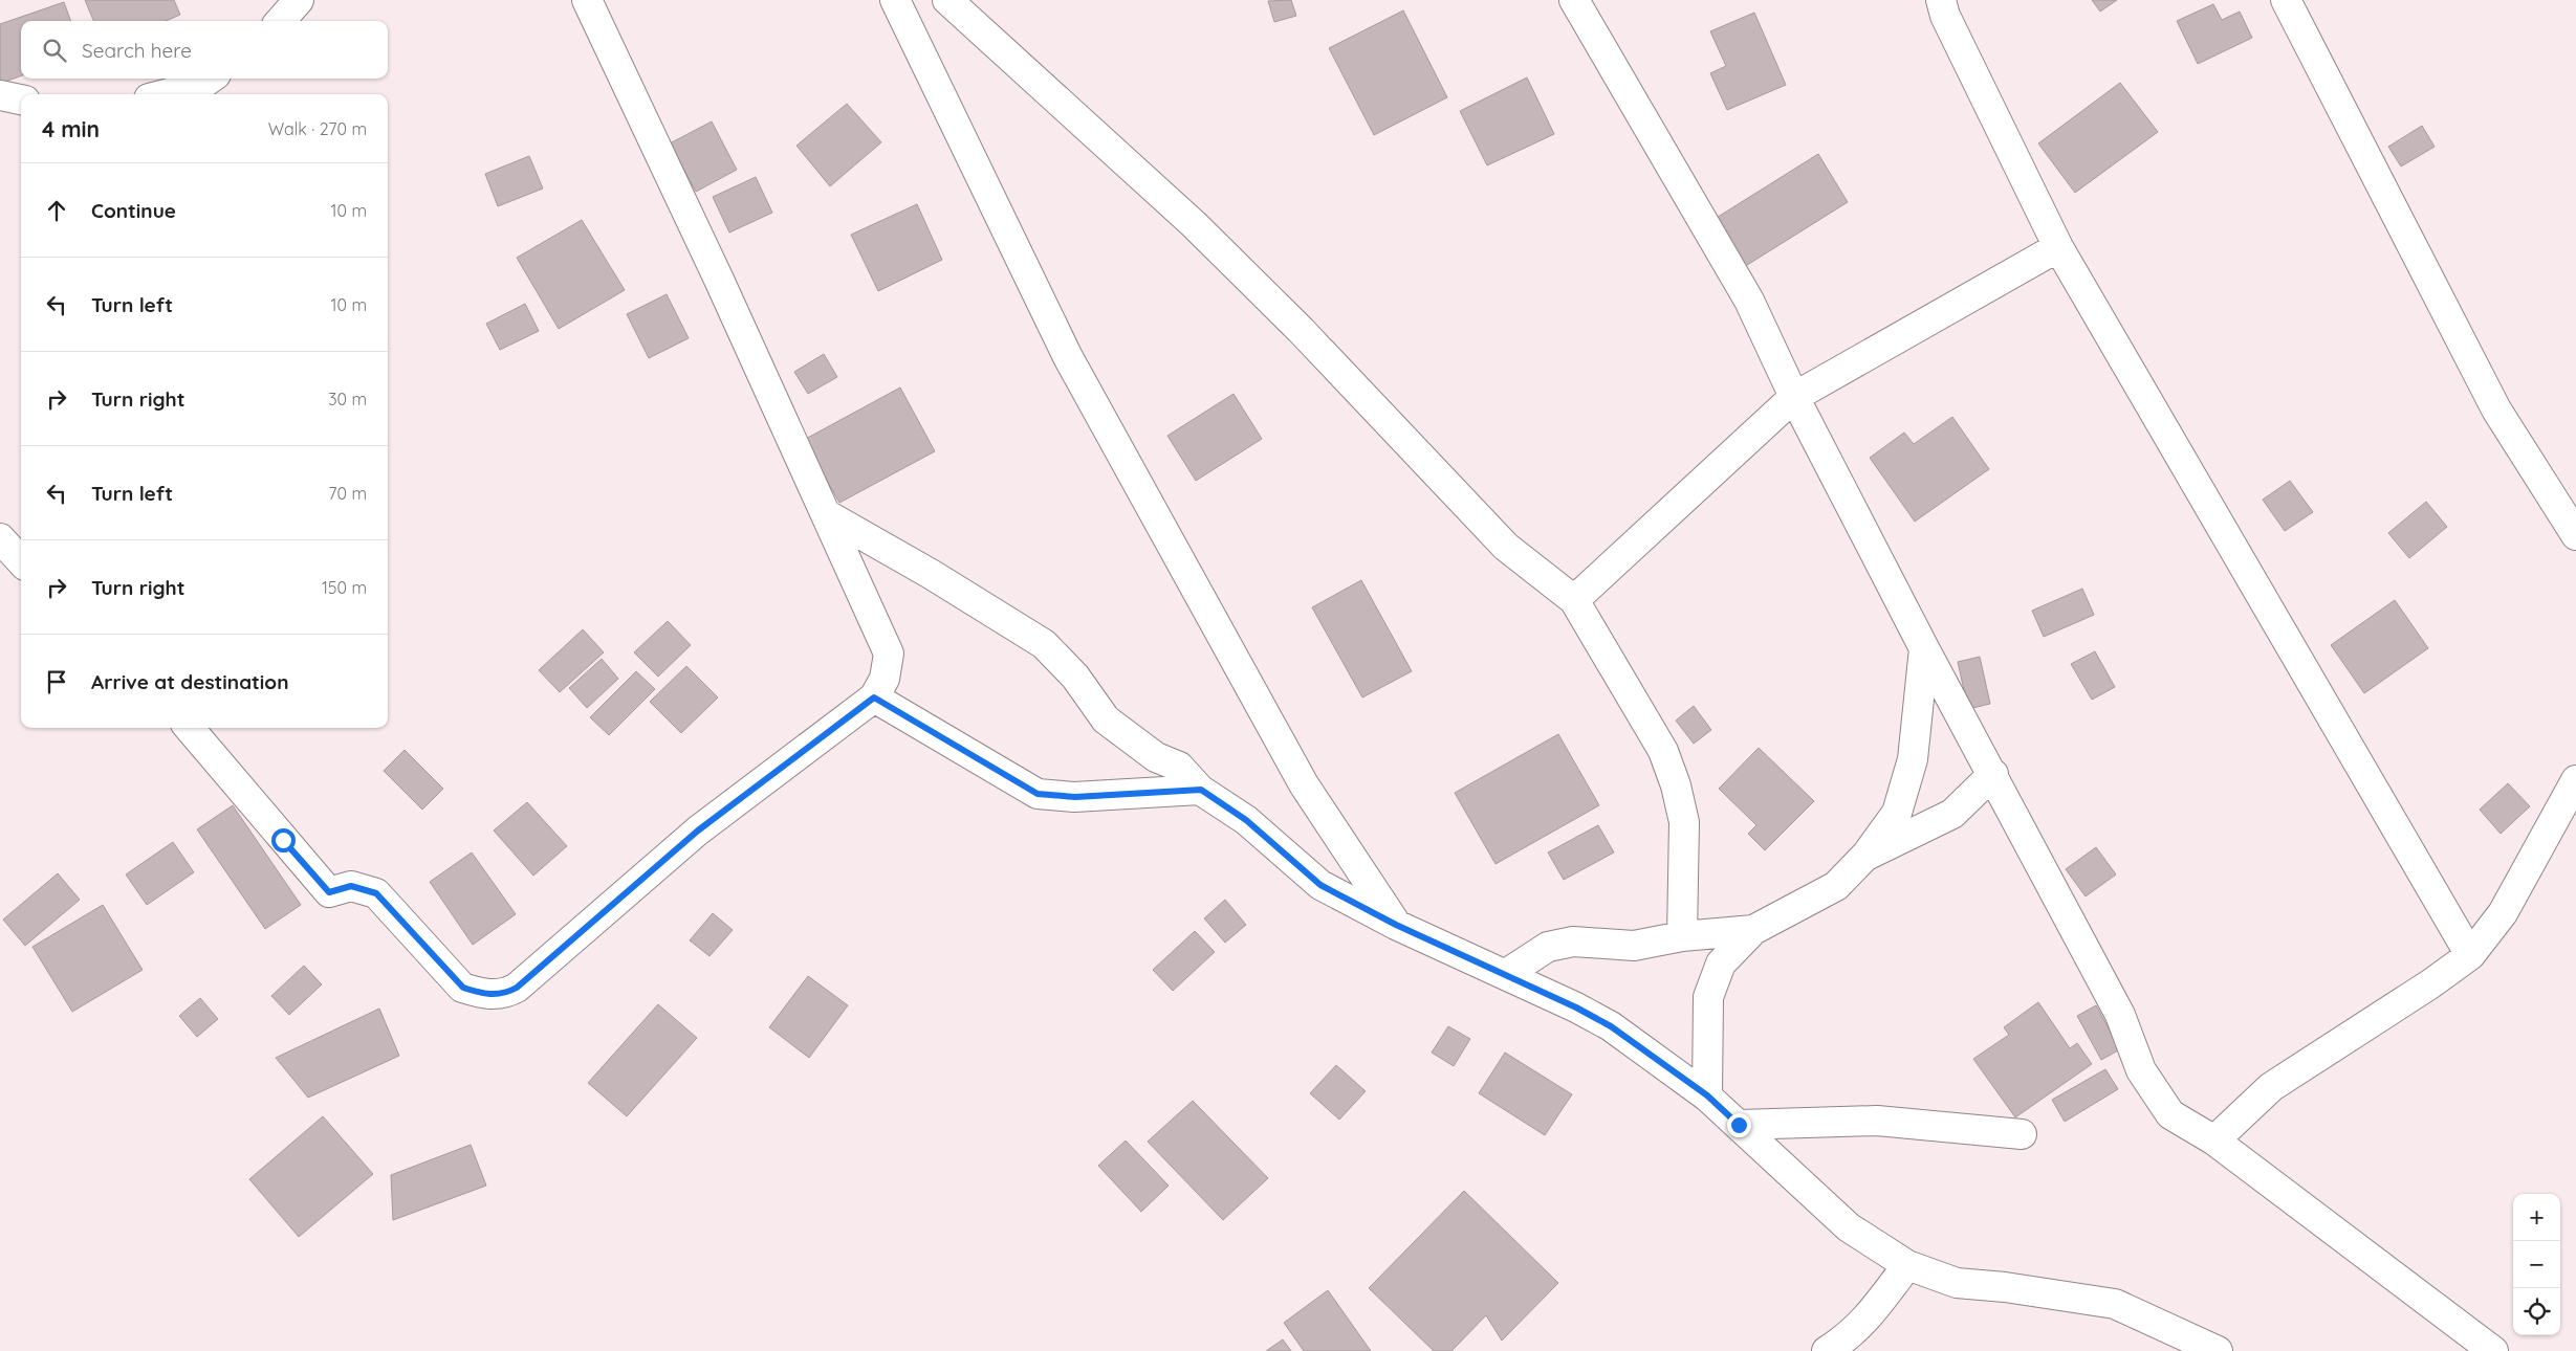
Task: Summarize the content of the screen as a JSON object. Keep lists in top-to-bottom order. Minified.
{"page":{"search":"Search here","heading":["4 min","Walk · 270 m"],"list":[["Continue","10 m"],["Turn left","10 m"],["Turn right","30 m"],["Turn left","70 m"],["Turn right","150 m"],"Arrive at destination"],"map_buttons":["+","−"]}}
